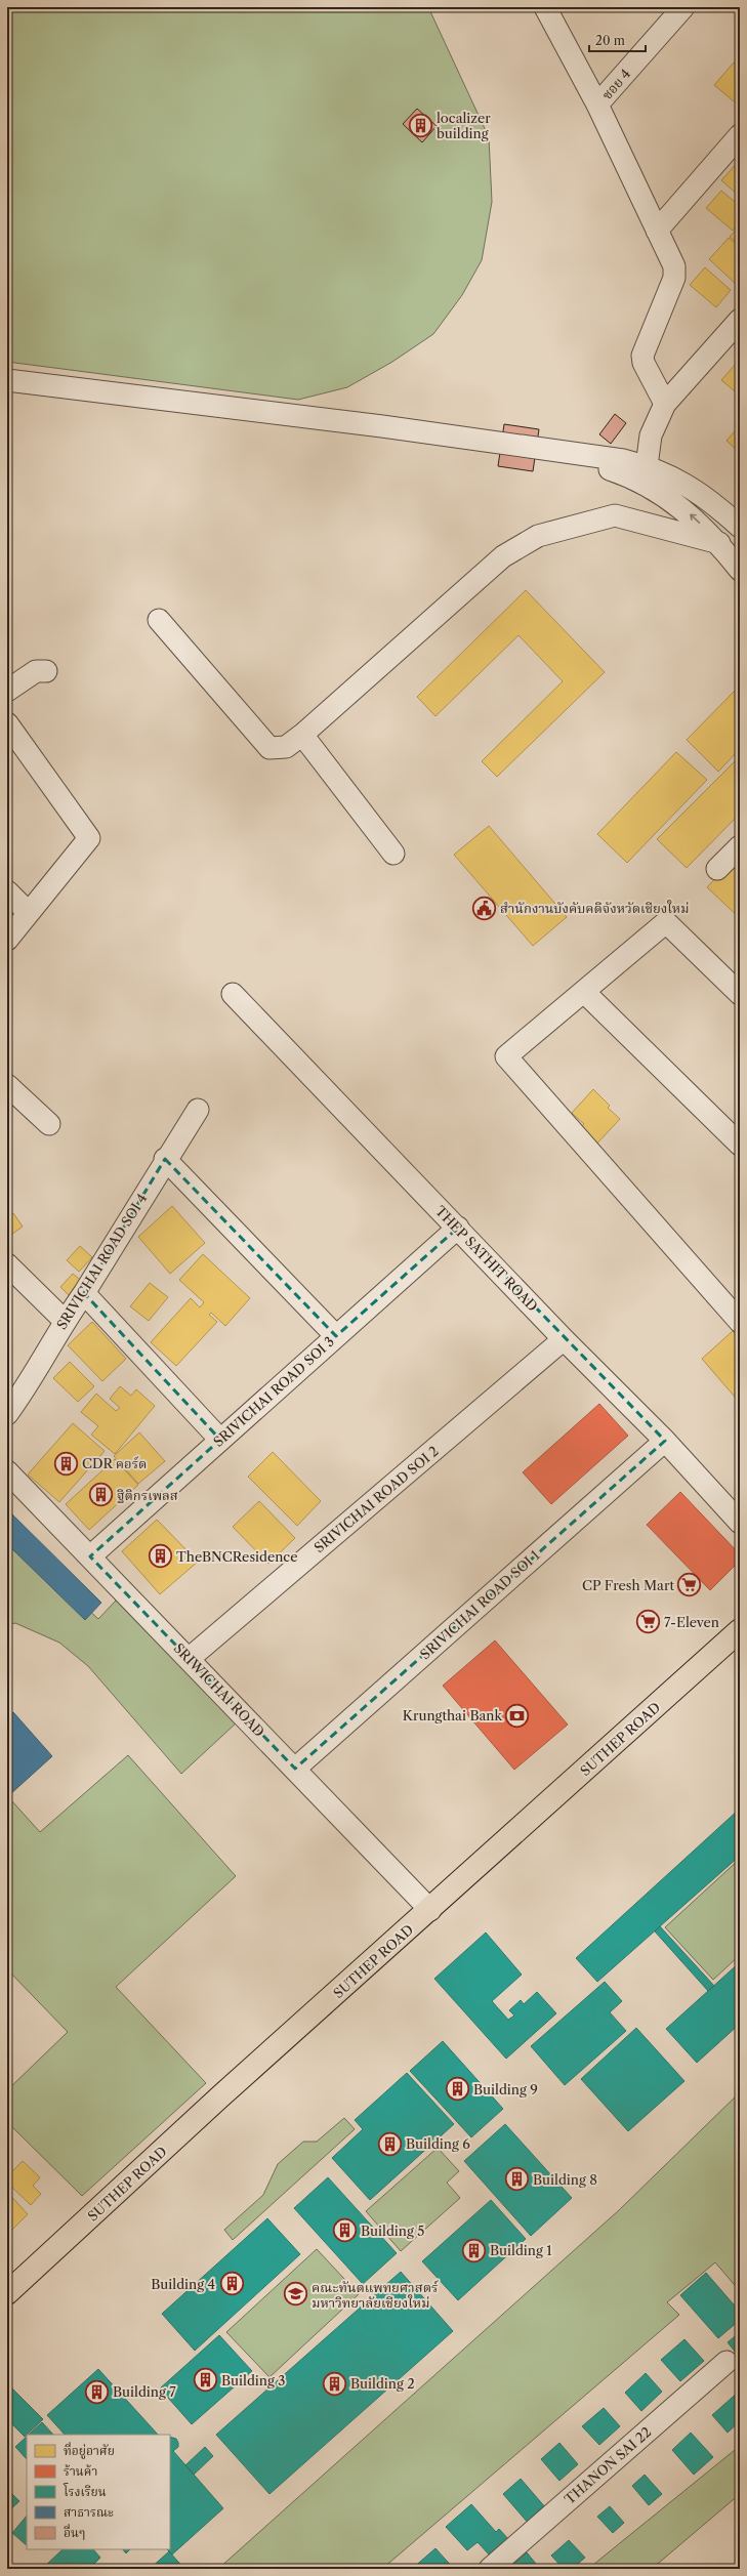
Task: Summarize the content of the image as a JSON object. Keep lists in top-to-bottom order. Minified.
{"streets":{"main road":["SUTHEP ROAD"],"street":["ซอย 4","THEP SATHIT ROAD","SRIVICHAI ROAD SOI 4","SRIVICHAI ROAD SOI 3","SRIVICHAI ROAD SOI 2","SRIVICHAI ROAD SOI 1","SRIWICHAI ROAD","THANON SAI 22"]},"crossings":[["THEP SATHIT ROAD","SRIVICHAI ROAD SOI 3"],["THEP SATHIT ROAD","SRIVICHAI ROAD SOI 2"],["THEP SATHIT ROAD","SRIVICHAI ROAD SOI 1"],["SRIVICHAI ROAD SOI 3","SRIWICHAI ROAD"],["SRIVICHAI ROAD SOI 2","SRIWICHAI ROAD"],["SRIVICHAI ROAD SOI 1","SRIWICHAI ROAD"],["SRIWICHAI ROAD","SUTHEP ROAD"]],"places":{"building":["localizer building","CDR คอร์ด","ฐิติกรเพลส","TheBNCResidence","Building 9","Building 6","Building 8","Building 5","Building 1","Building 4","Building 3","Building 2","Building 7"],"public building":["สำนักงานบังคับคดีจังหวัดเชียงใหม่"],"supermarket":["CP Fresh Mart","7-Eleven"],"bank":["Krungthai Bank"],"school or university":["คณะทันตแพทยศาสตร์ มหาวิทยาลัยเชียงใหม่"]},"legend":["ที่อยู่อาศัย","ร้านค้า","โรงเรียน","สาธารณะ","อื่นๆ"],"scale_bar":"20 m"}
